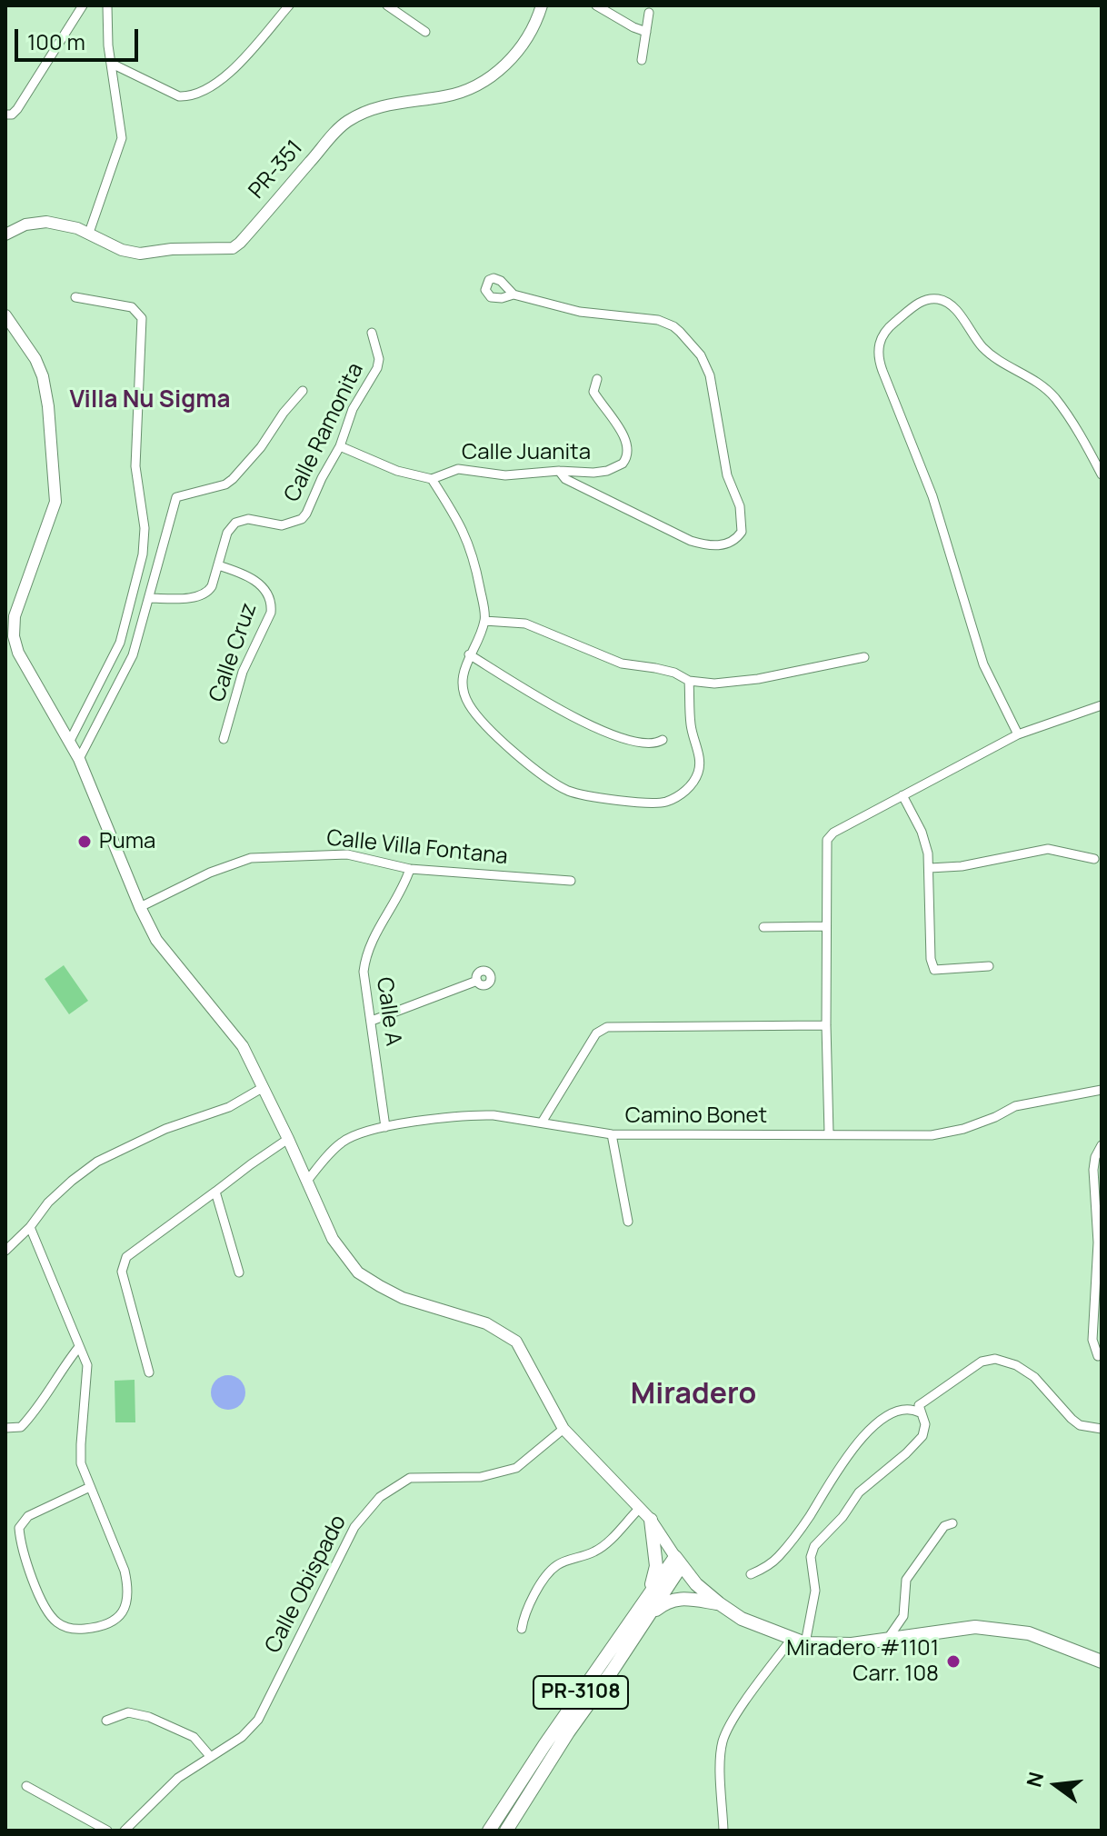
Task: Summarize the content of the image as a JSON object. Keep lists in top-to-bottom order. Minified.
{"streets":{"main road":["PR-351","PR-3108"],"street":["Calle Ramonita","Calle Juanita","Calle Cruz","Calle Villa Fontana","Calle A","Camino Bonet","Calle Obispado"]},"crossings":[["Calle Ramonita","Calle Juanita"],["Calle Ramonita","Calle Cruz"],["Calle Villa Fontana","Calle A"],["Calle A","Camino Bonet"]],"districts":["Villa Nu Sigma","Miradero"],"places":["Puma","Miradero #1101 Carr. 108"],"scale_bar":"100 m","north":"left"}
